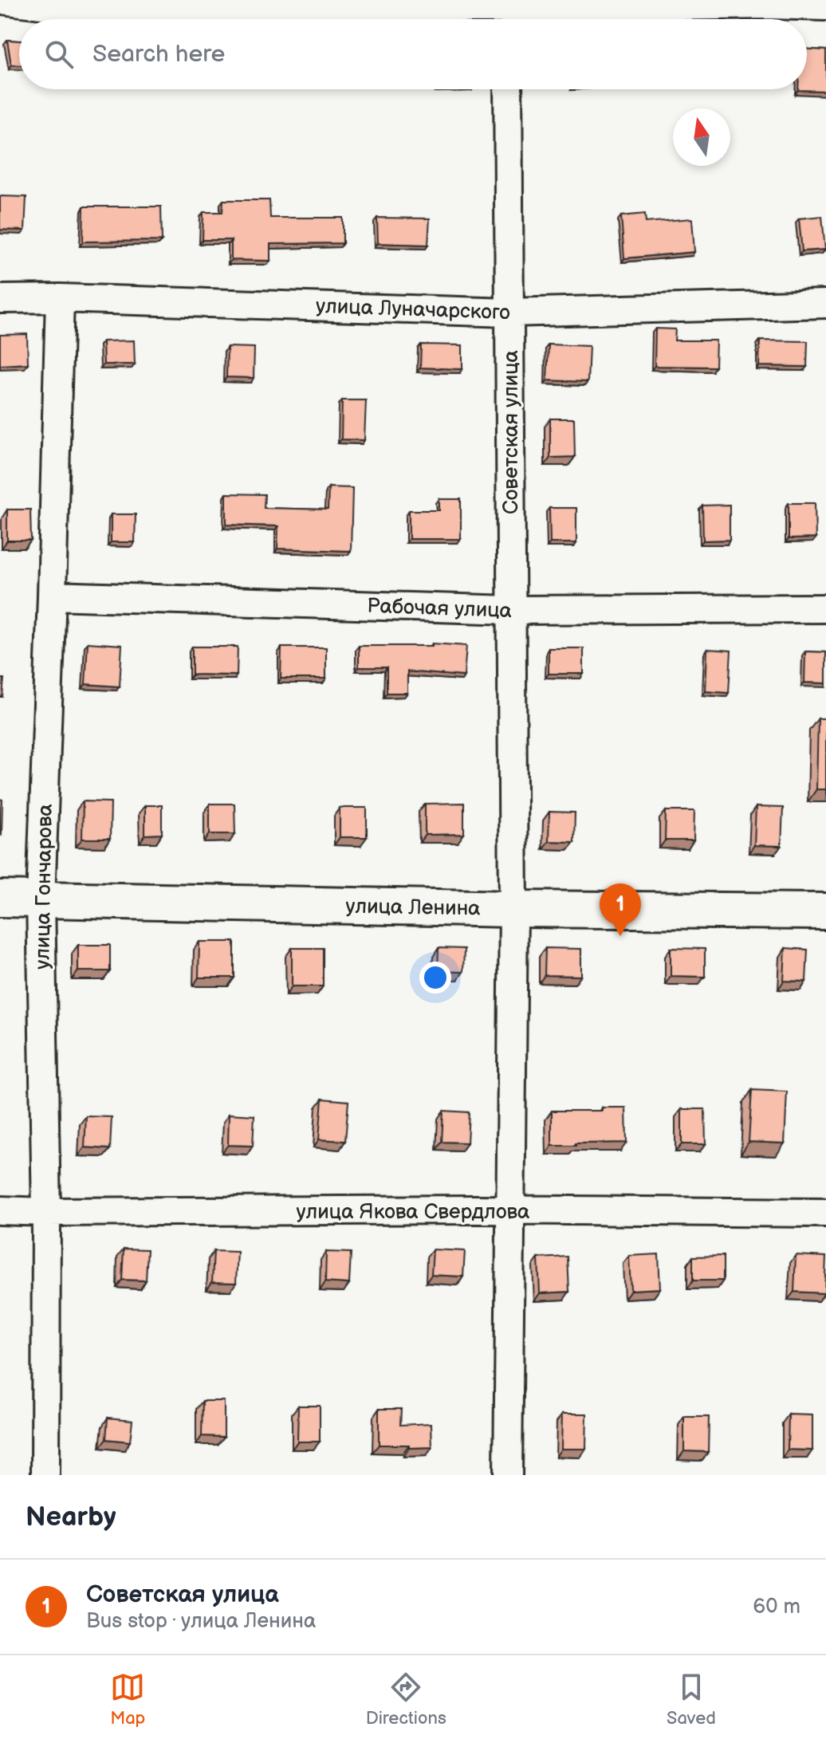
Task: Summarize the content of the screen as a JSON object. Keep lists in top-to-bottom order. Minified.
{"streets":{"main road":["улица Ленина"],"street":["улица Луначарского","Советская улица","Рабочая улица","улица Гончарова","улица Якова Свердлова"]},"crossings":[["улица Луначарского","Советская улица"],["улица Луначарского","улица Гончарова"],["Советская улица","Рабочая улица"],["Советская улица","улица Ленина"],["Советская улица","улица Якова Свердлова"],["Рабочая улица","улица Гончарова"],["улица Гончарова","улица Ленина"],["улица Гончарова","улица Якова Свердлова"]],"north":"top","page":{"search":"Search here","pins":"1","heading":"Nearby","list":[{"mark":"1","name":"Советская улица","note":"Bus stop · улица Ленина","value":"60 m"}],"nav":["Map","Directions","Saved"]}}
